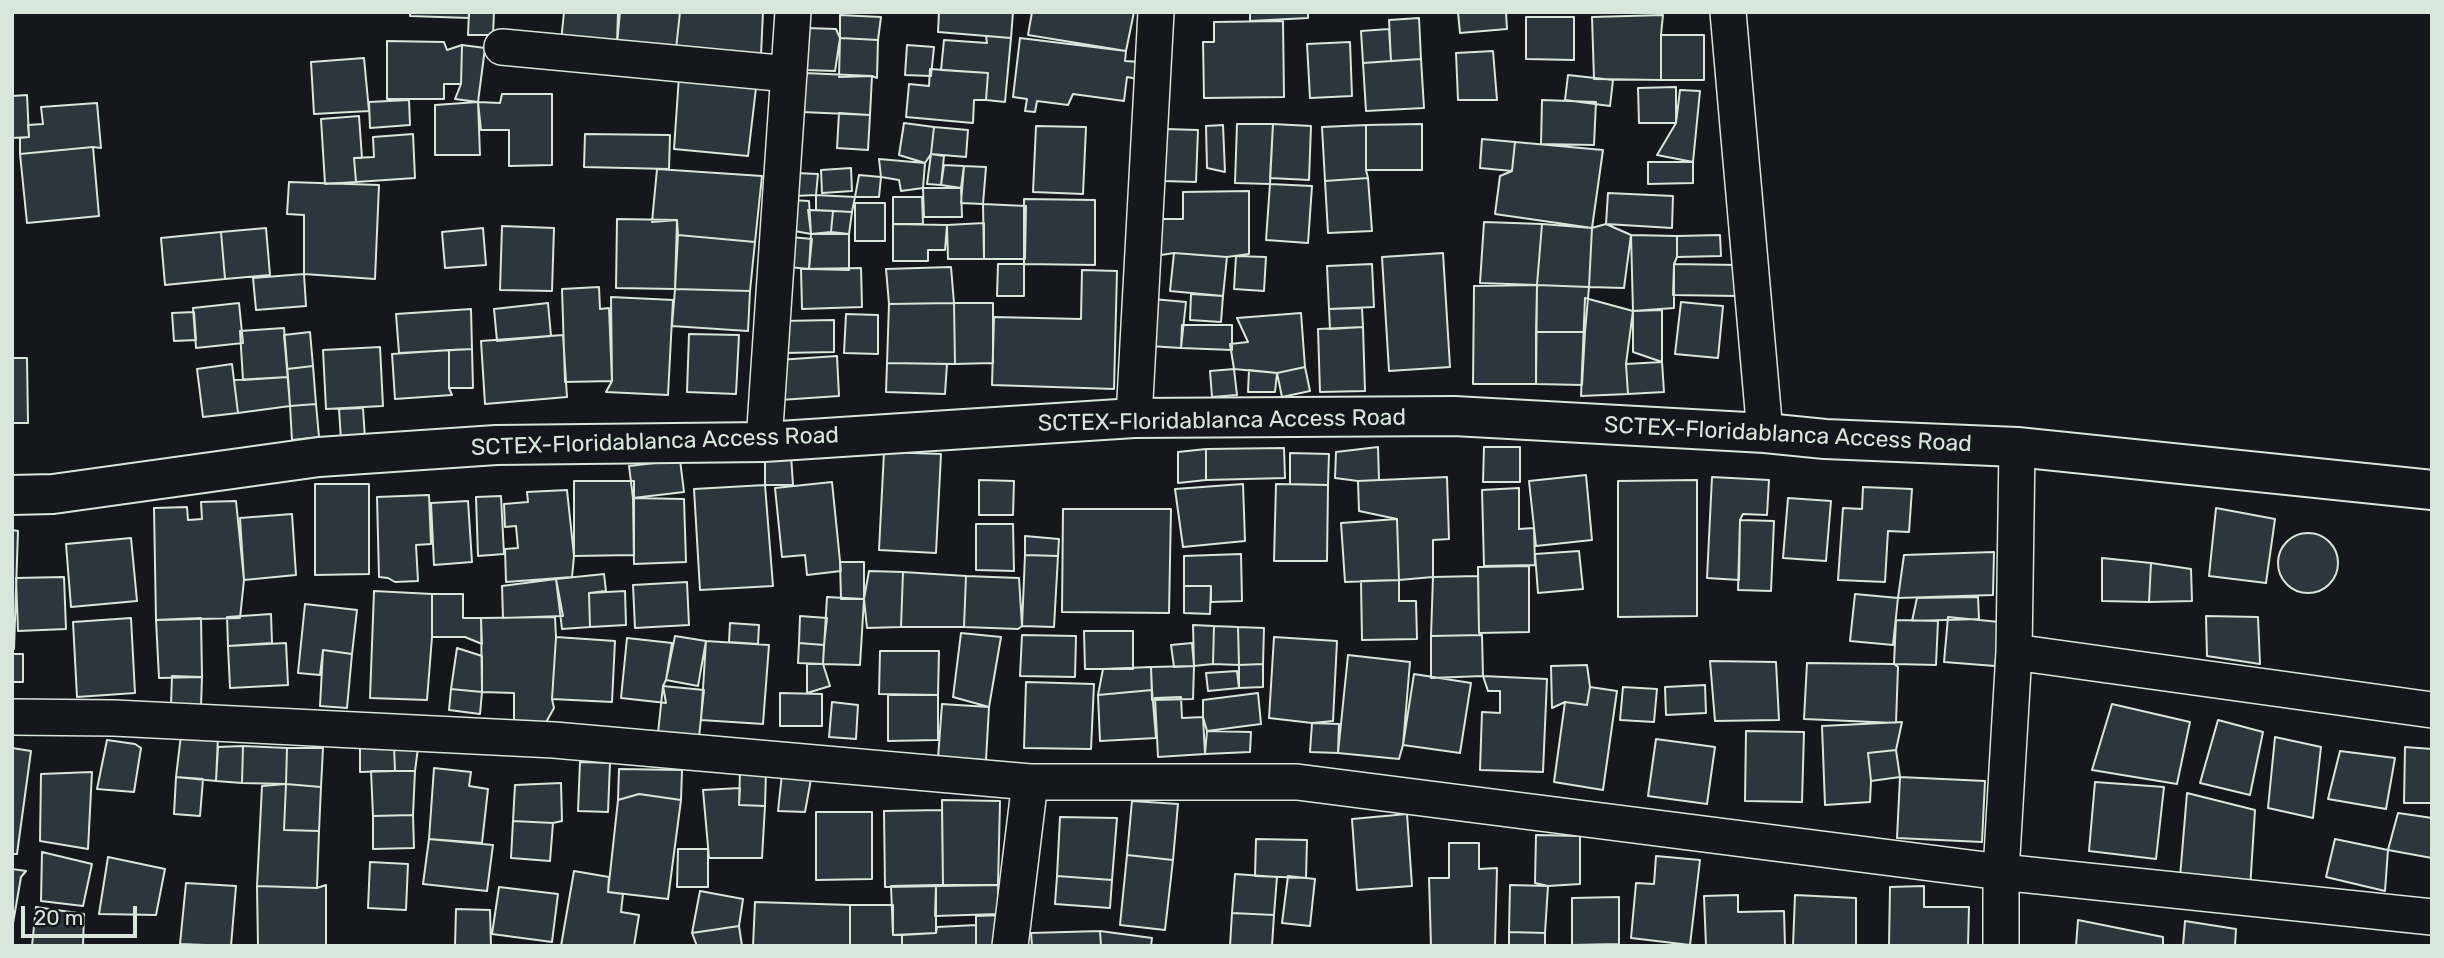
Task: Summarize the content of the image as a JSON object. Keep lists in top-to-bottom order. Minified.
{"streets":{"main road":["SCTEX-Floridablanca Access Road"]},"scale_bar":"20 m"}
